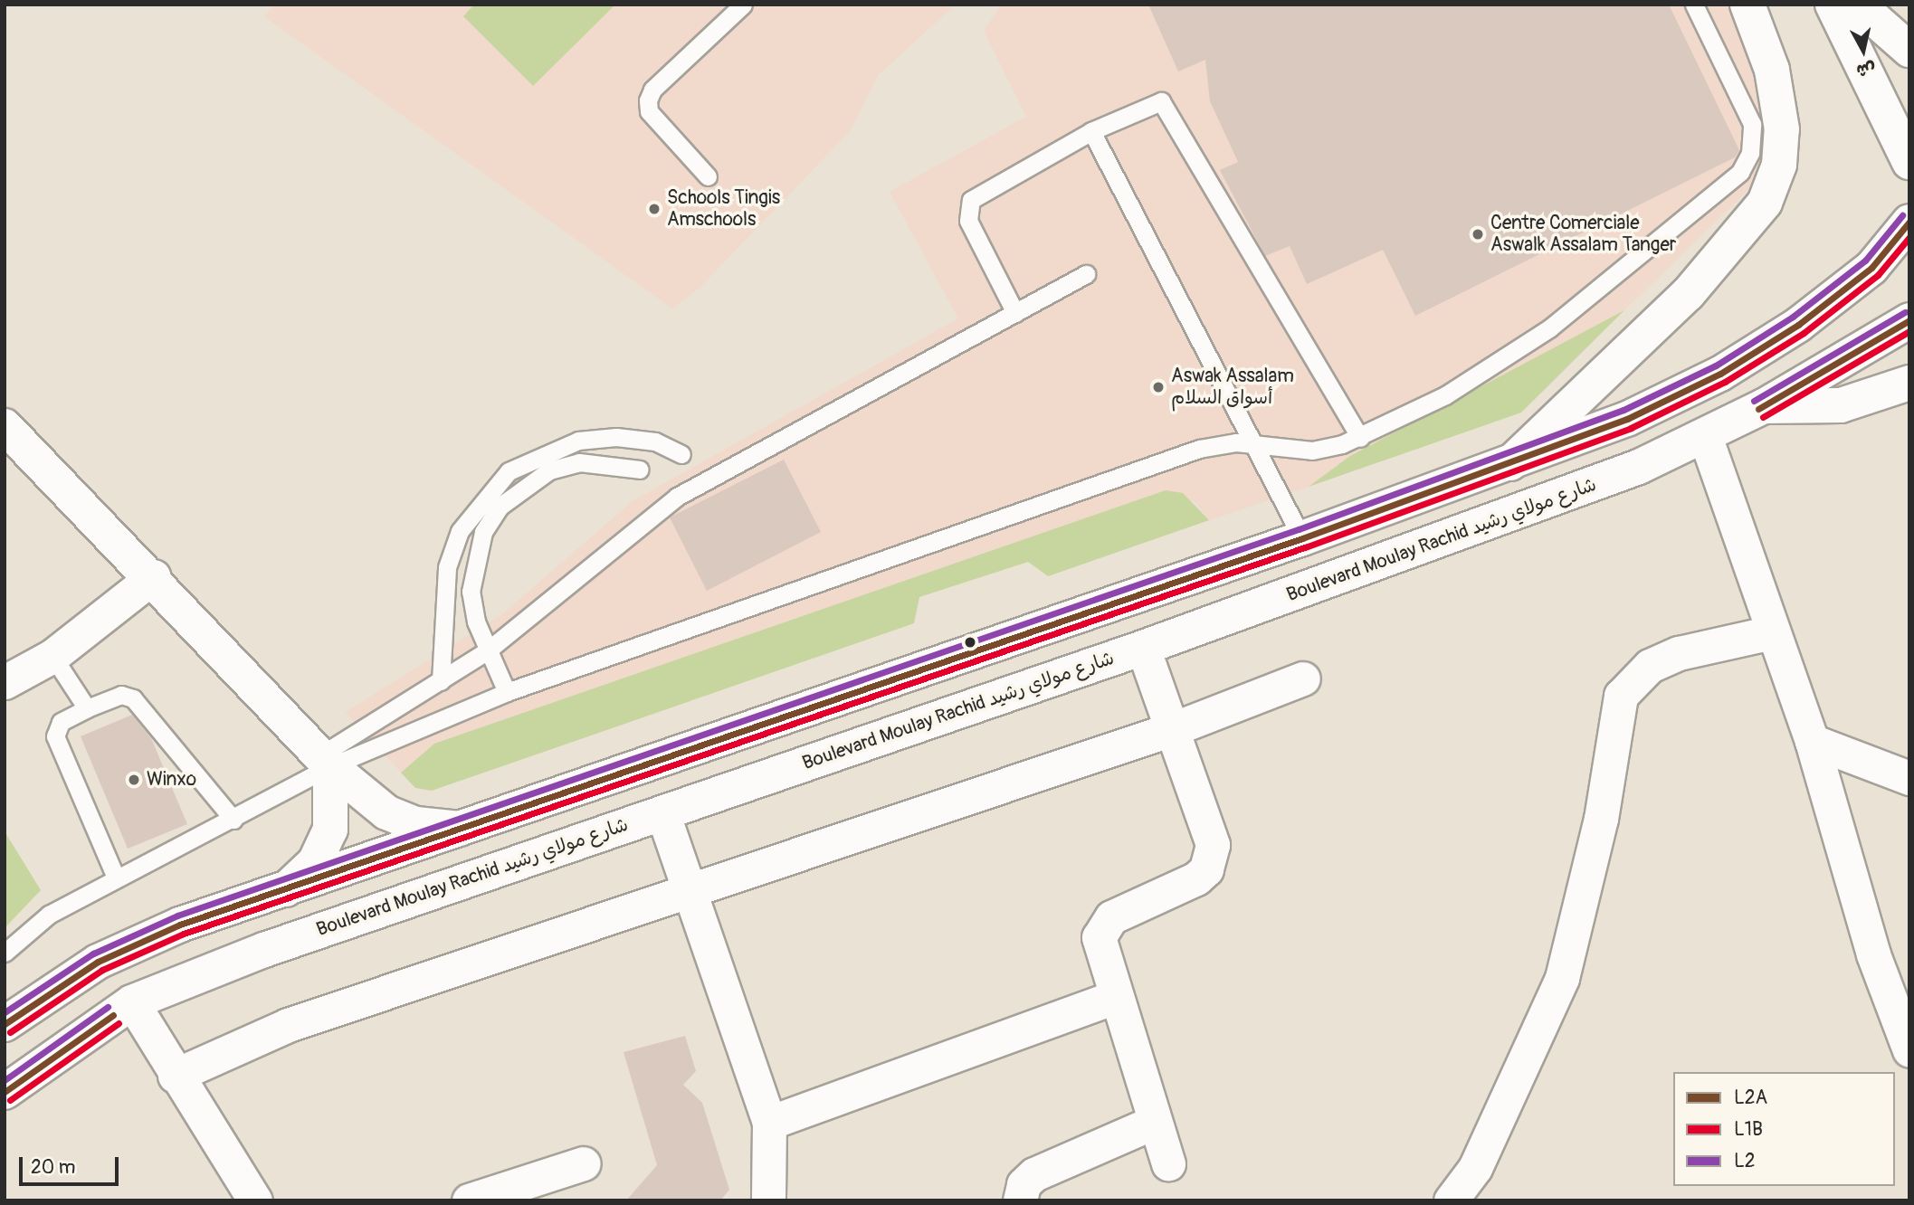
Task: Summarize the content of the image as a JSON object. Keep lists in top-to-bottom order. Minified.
{"streets":{"main road":["Boulevard Moulay Rachid شارع مولاي رشيد"]},"places":["Schools Tingis Amschools","Centre Comerciale Aswalk Assalam Tanger","Aswak Assalam أسواق السلام","Winxo"],"lines":["transit line L2","transit line L2A","transit line L1B"],"legend":["L2A","L1B","L2"],"scale_bar":"20 m","north":"bottom"}
